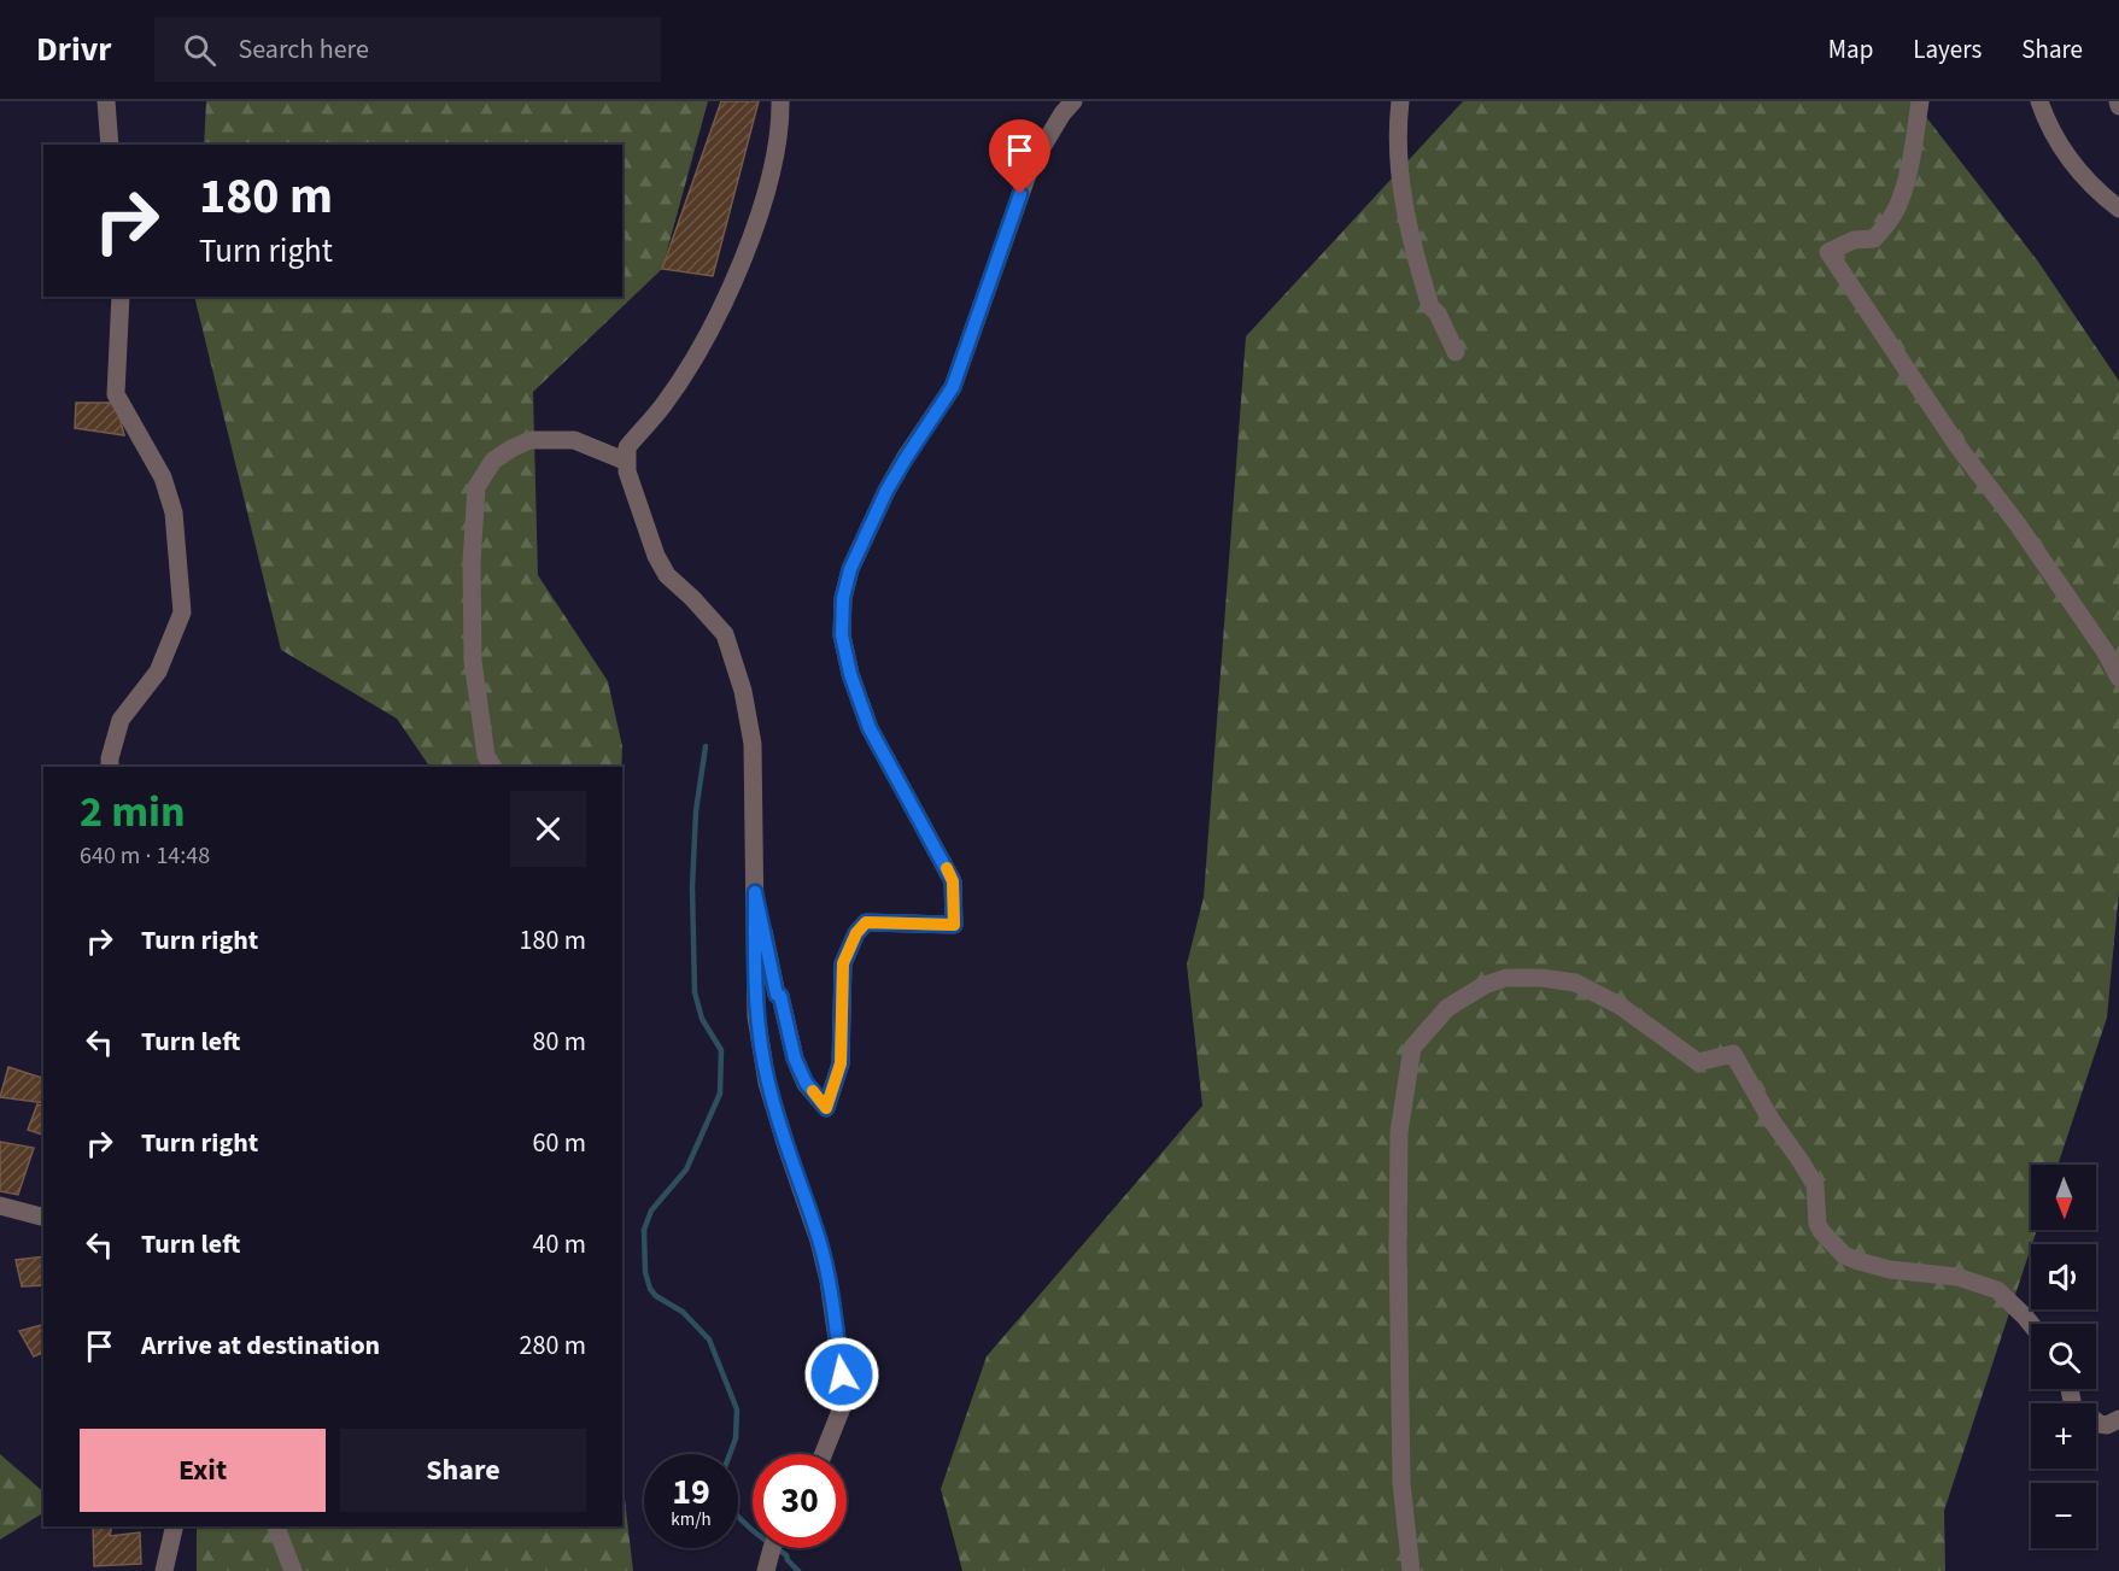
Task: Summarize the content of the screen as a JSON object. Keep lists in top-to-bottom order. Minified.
{"north":"bottom","page":{"header":"Drivr","search":"Search here","nav":["Map","Layers","Share"],"turn":["180 m","Turn right"],"heading":["2 min","640 m · 14:48"],"list":[{"name":"Turn right","value":"180 m"},{"name":"Turn left","value":"80 m"},{"name":"Turn right","value":"60 m"},{"name":"Turn left","value":"40 m"},{"name":"Arrive at destination","value":"280 m"}],"map_buttons":["+","−"],"buttons":["Exit","Share"],"speed":"19 km/h","limit":"30"}}
